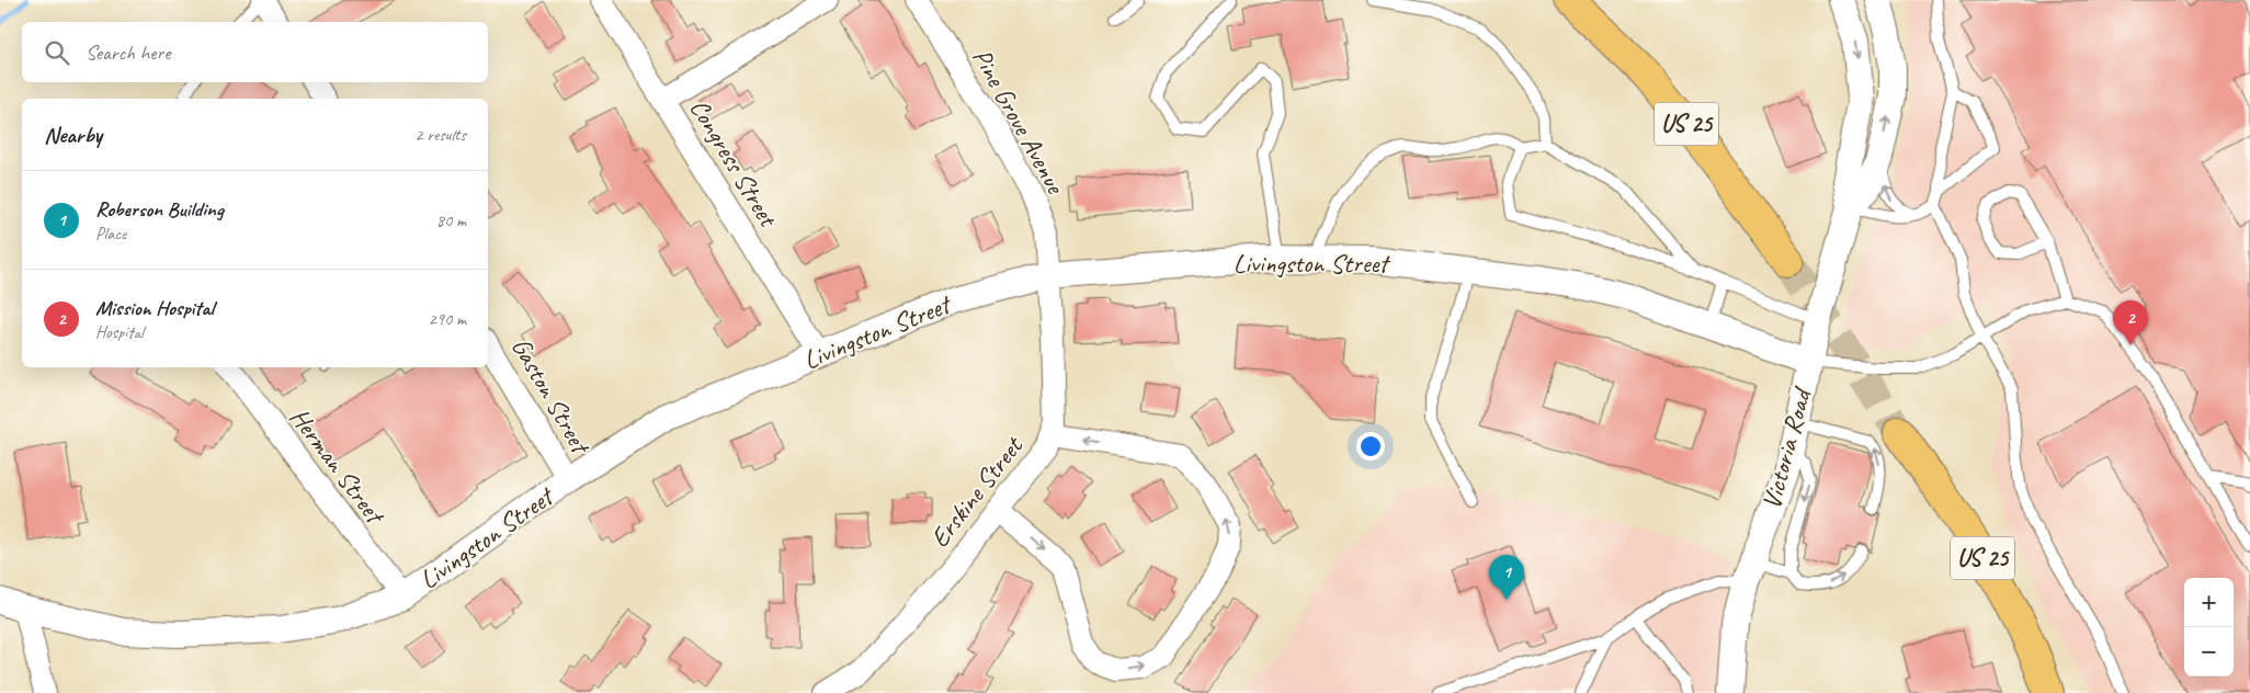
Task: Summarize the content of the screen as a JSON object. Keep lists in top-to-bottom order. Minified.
{"streets":{"main road":["US 25"],"street":["Pine Grove Avenue","Congress Street","Livingston Street","Gaston Street","Victoria Road","Herman Street","Erskine Street"]},"crossings":[["Pine Grove Avenue","Livingston Street"],["Pine Grove Avenue","Erskine Street"],["Congress Street","Livingston Street"],["Livingston Street","Gaston Street"],["Livingston Street","Victoria Road"],["Livingston Street","Herman Street"],["Livingston Street","Erskine Street"]],"page":{"search":"Search here","heading":["Nearby","2 results"],"list":[{"mark":"1","name":"Roberson Building","note":"Place","value":"80 m"},{"mark":"2","name":"Mission Hospital","note":"Hospital","value":"290 m"}],"pins":["2","1"],"map_buttons":["+","−"]}}
